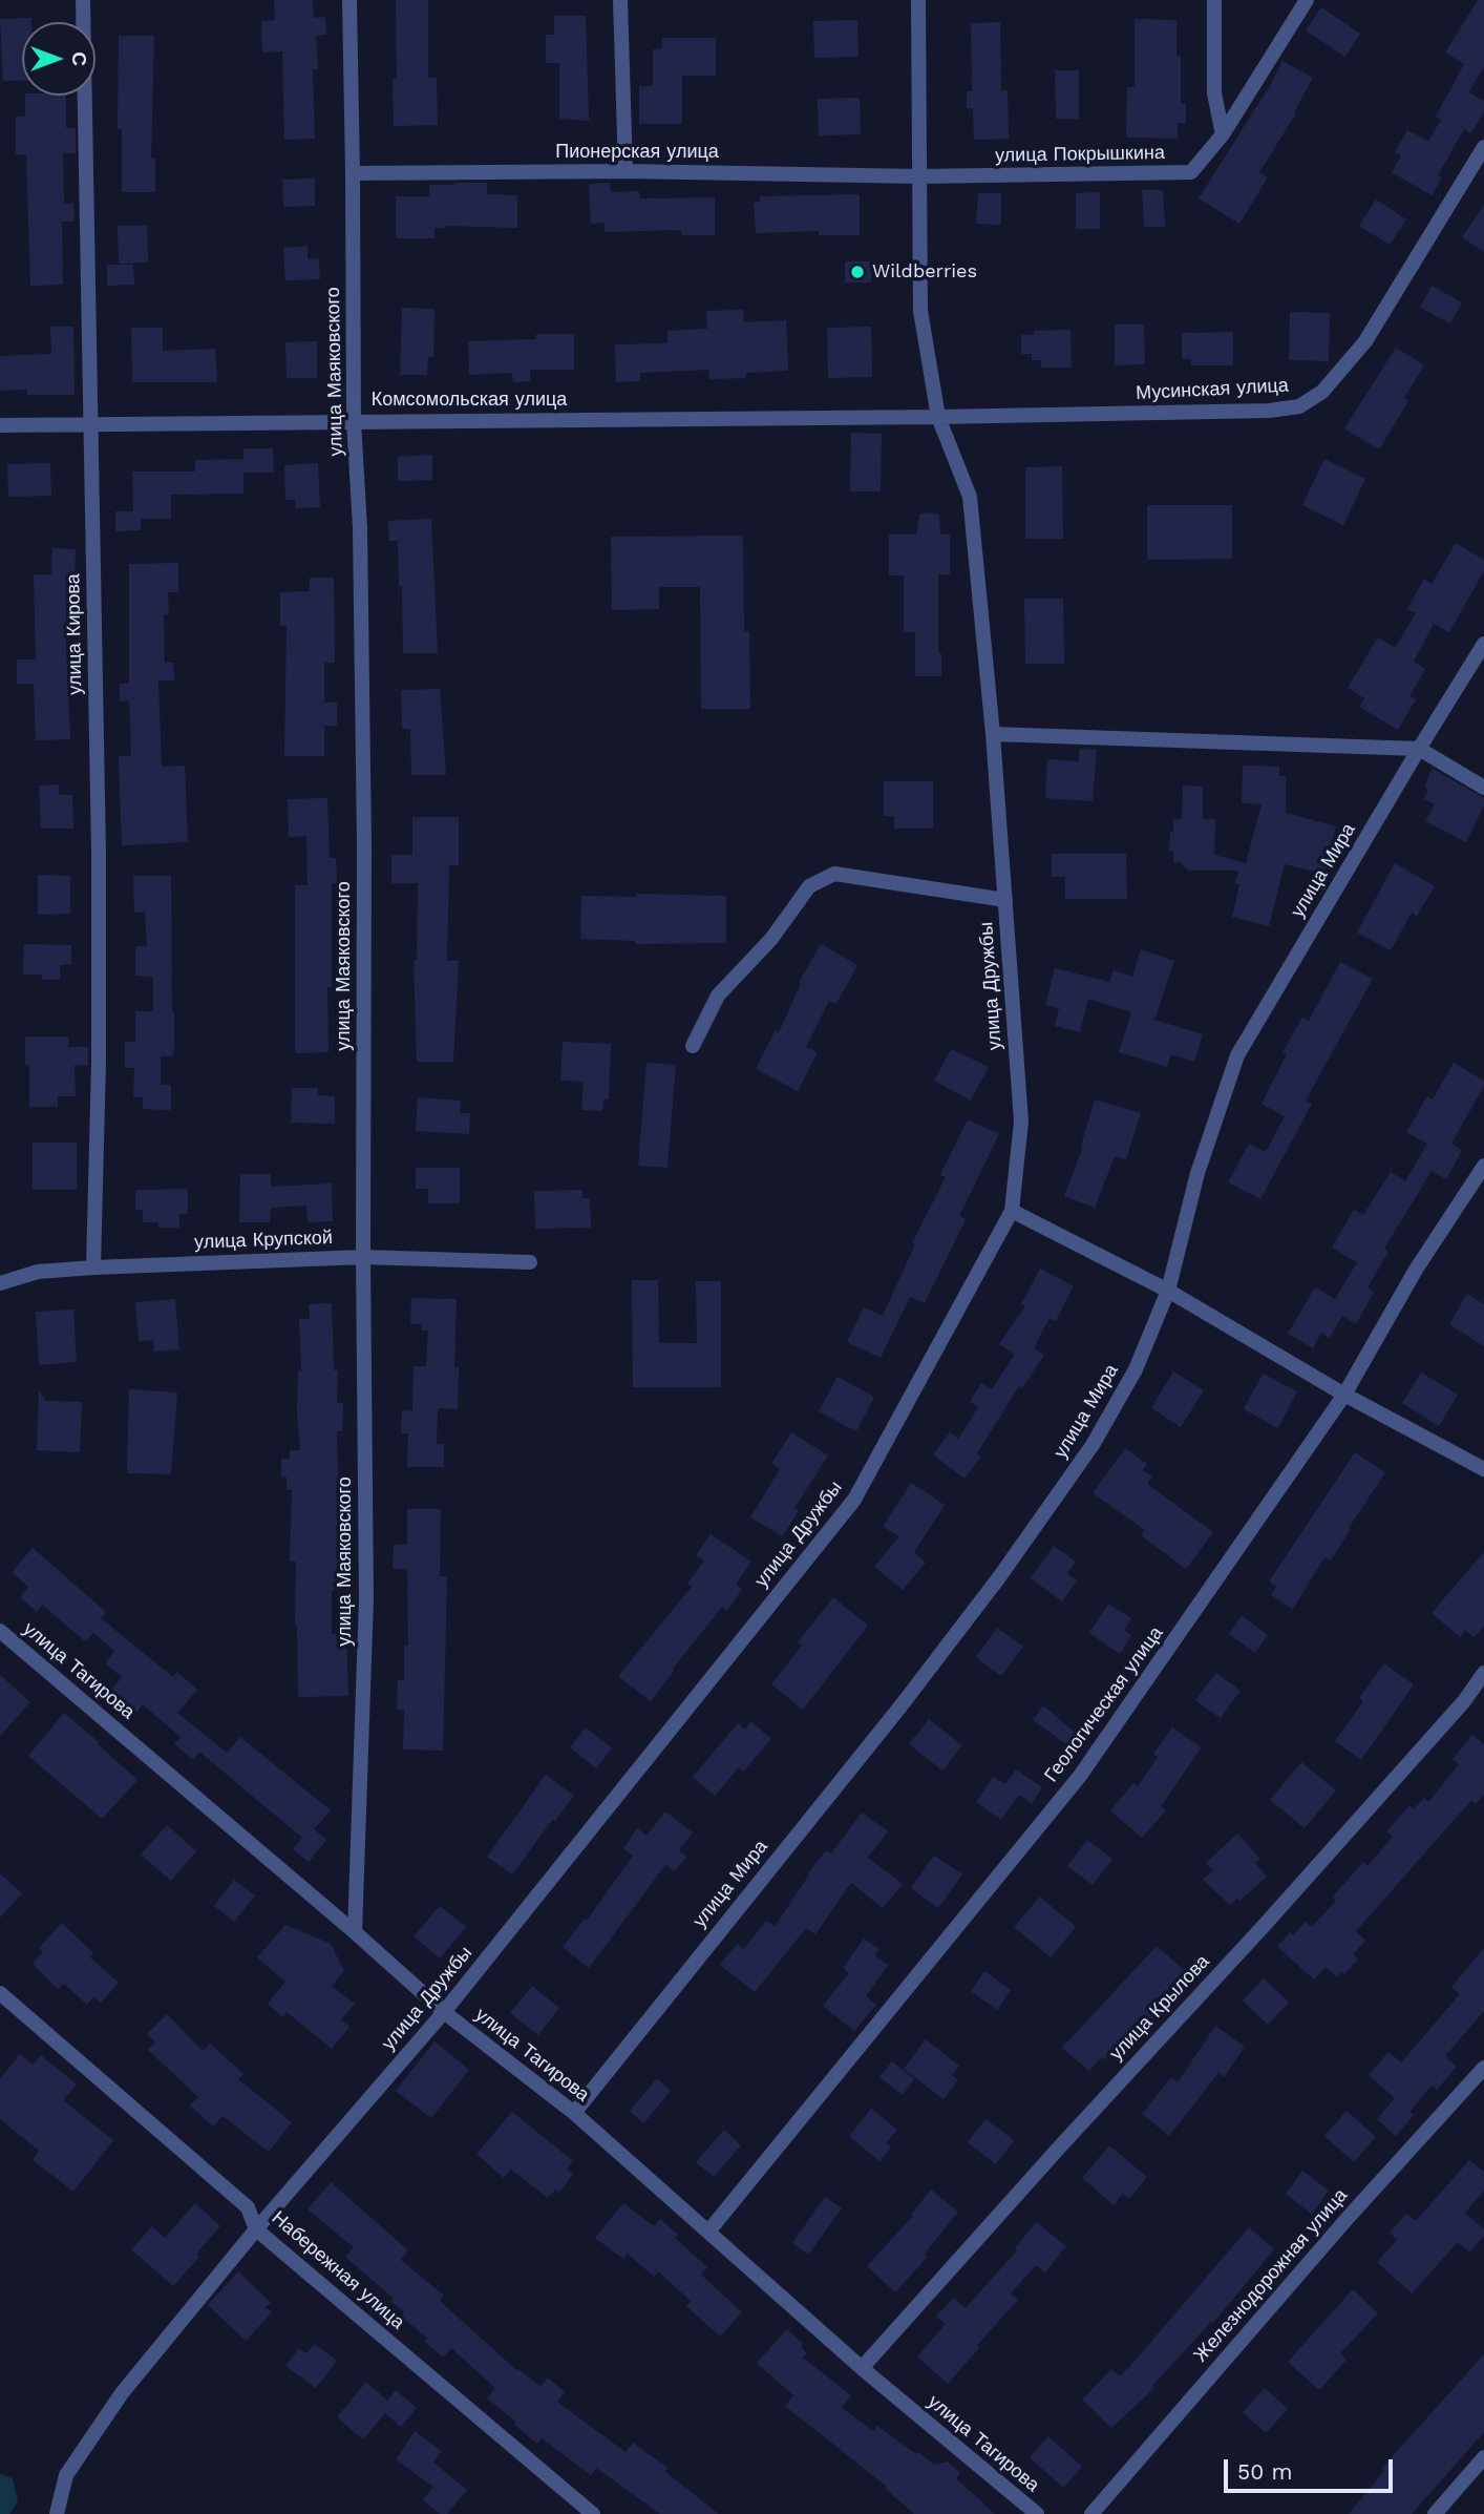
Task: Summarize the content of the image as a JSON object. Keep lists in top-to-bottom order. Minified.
{"streets":{"street":["Пионерская улица","улица Покрышкина","улица Маяковского","Мусинская улица","Комсомольская улица","улица Кирова","улица Мира","улица Дружбы","улица Крупской","улица Тагирова","Геологическая улица","улица Крылова","Набережная улица","Железнодорожная улица"]},"crossings":[["Пионерская улица","улица Покрышкина"],["Пионерская улица","улица Маяковского"],["Пионерская улица","улица Дружбы"],["улица Покрышкина","улица Дружбы"],["улица Маяковского","Комсомольская улица"],["улица Маяковского","улица Крупской"],["улица Маяковского","улица Тагирова"],["Мусинская улица","Комсомольская улица"],["Мусинская улица","улица Дружбы"],["Комсомольская улица","улица Кирова"],["Комсомольская улица","улица Дружбы"],["улица Кирова","улица Крупской"],["улица Мира","улица Тагирова"],["улица Дружбы","улица Тагирова"],["улица Дружбы","Набережная улица"],["улица Тагирова","Геологическая улица"],["улица Тагирова","улица Крылова"]],"places":["Wildberries"],"scale_bar":"50 m","north":"right"}
